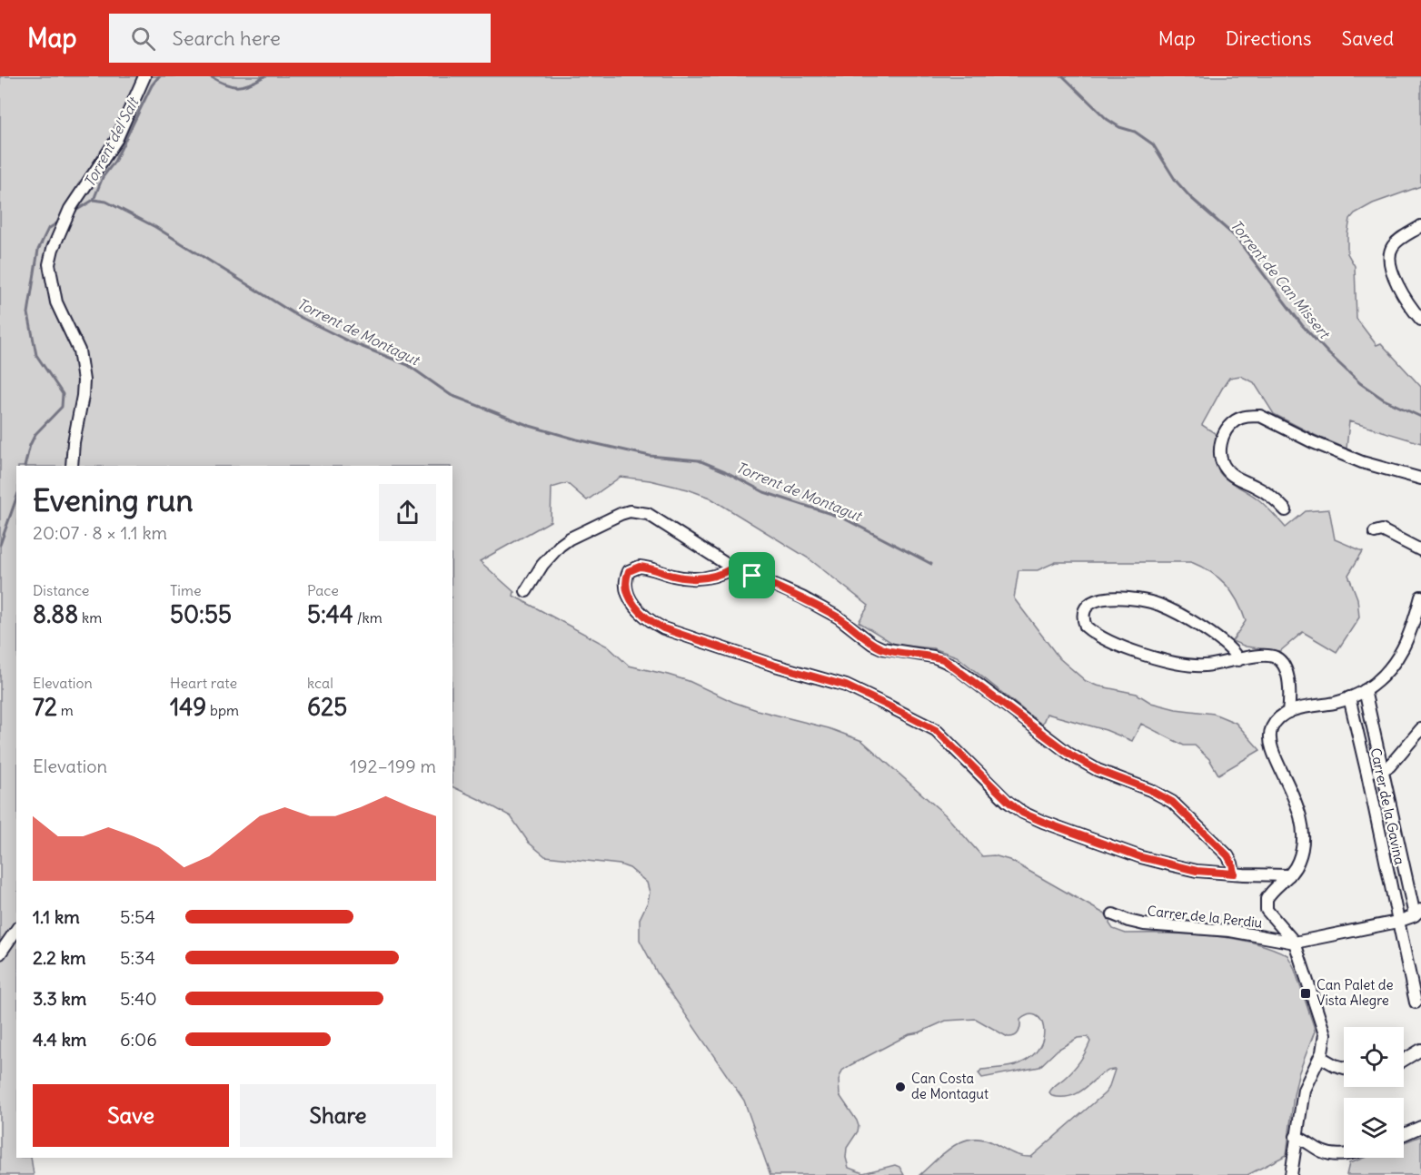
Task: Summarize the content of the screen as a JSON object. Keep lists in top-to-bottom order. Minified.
{"streets":{"street":["Carrer de la Gavina","Carrer de la Perdiu"]},"crossings":[["Carrer de la Gavina","Carrer de la Perdiu"]],"water":["Torrent del Salt","Torrent de Can Missert","Torrent de Montagut"],"places":{"transit":["Can Palet de Vista Alegre"],"other":["Can Costa de Montagut"]},"page":{"header":"Map","search":"Search here","nav":["Map","Directions","Saved"],"heading":["Evening run","20:07 · 8 × 1.1 km"],"stats":[["Distance","8.88 km"],["Time","50:55"],["Pace","5:44 /km"],["Elevation","72 m"],["Heart rate","149 bpm"],["kcal","625"]],"chart":["Elevation","192–199 m"],"list":[{"name":"1.1 km","note":"5:54"},{"name":"2.2 km","note":"5:34"},{"name":"3.3 km","note":"5:40"},{"name":"4.4 km","note":"6:06"}],"buttons":["Save","Share"]}}
